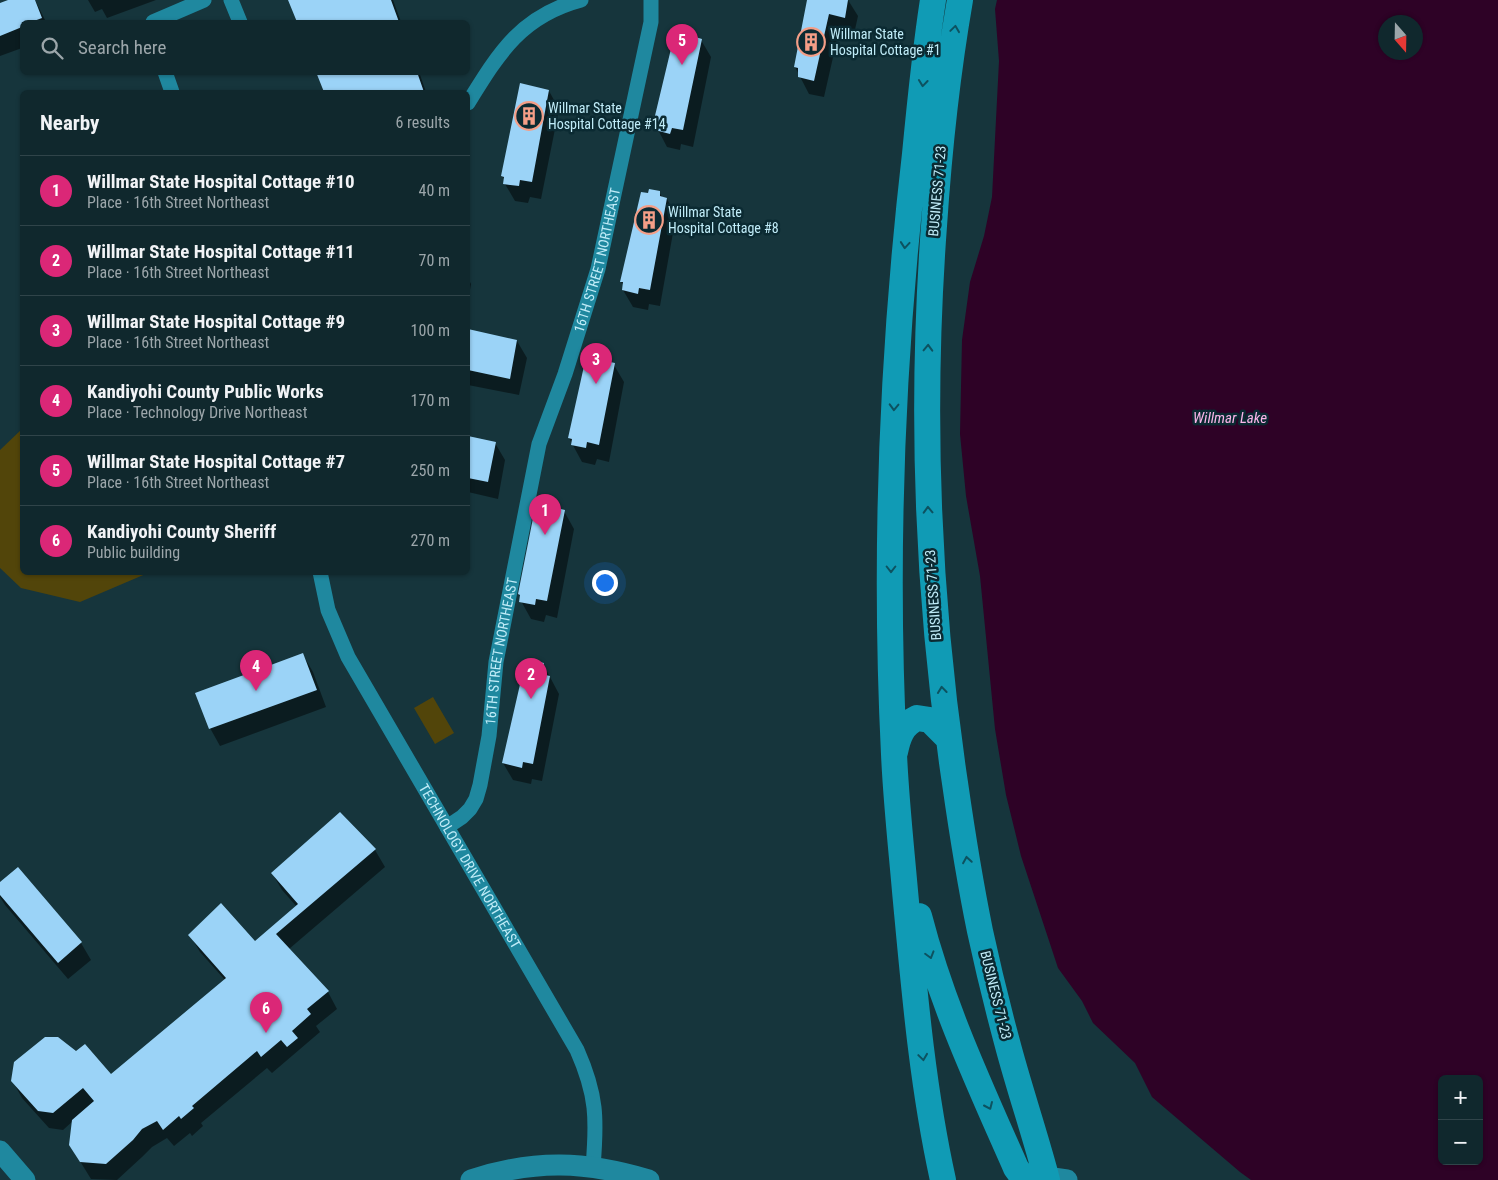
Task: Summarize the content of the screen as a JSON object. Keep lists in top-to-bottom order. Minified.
{"streets":{"highway":["BUSINESS 71-23"],"street":["16TH STREET NORTHEAST","TECHNOLOGY DRIVE NORTHEAST"]},"crossings":[["16TH STREET NORTHEAST","TECHNOLOGY DRIVE NORTHEAST"]],"water":["Willmar Lake"],"places":{"building":["Willmar State Hospital Cottage #1","Willmar State Hospital Cottage #14","Willmar State Hospital Cottage #8"]},"north":"bottom","page":{"search":"Search here","pins":["5","3","1","4","2","6"],"heading":["Nearby","6 results"],"list":[{"mark":"1","name":"Willmar State Hospital Cottage #10","note":"Place · 16th Street Northeast","value":"40 m"},{"mark":"2","name":"Willmar State Hospital Cottage #11","note":"Place · 16th Street Northeast","value":"70 m"},{"mark":"3","name":"Willmar State Hospital Cottage #9","note":"Place · 16th Street Northeast","value":"100 m"},{"mark":"4","name":"Kandiyohi County Public Works","note":"Place · Technology Drive Northeast","value":"170 m"},{"mark":"5","name":"Willmar State Hospital Cottage #7","note":"Place · 16th Street Northeast","value":"250 m"},{"mark":"6","name":"Kandiyohi County Sheriff","note":"Public building","value":"270 m"}],"map_buttons":["+","−"]}}
